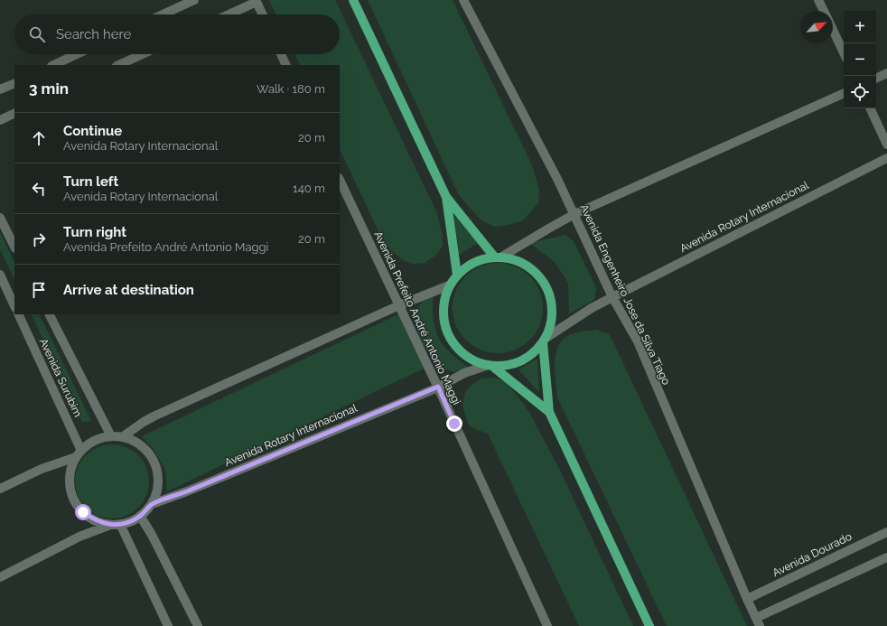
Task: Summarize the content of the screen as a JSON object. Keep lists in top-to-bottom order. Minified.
{"streets":{"street":["Avenida Rotary Internacional","Avenida Engenheiro Jose da Silva Tiago","Avenida Prefeito André Antonio Maggi","Avenida Surubim","Avenida Dourado"]},"crossings":[["Avenida Rotary Internacional","Avenida Engenheiro Jose da Silva Tiago"],["Avenida Rotary Internacional","Avenida Prefeito André Antonio Maggi"],["Avenida Rotary Internacional","Avenida Surubim"],["Avenida Engenheiro Jose da Silva Tiago","Avenida Dourado"]],"north":"top right","page":{"map_buttons":["+","−"],"search":"Search here","heading":["3 min","Walk · 180 m"],"list":[["Continue","Avenida Rotary Internacional","20 m"],["Turn left","Avenida Rotary Internacional","140 m"],["Turn right","Avenida Prefeito André Antonio Maggi","20 m"],"Arrive at destination"]}}
